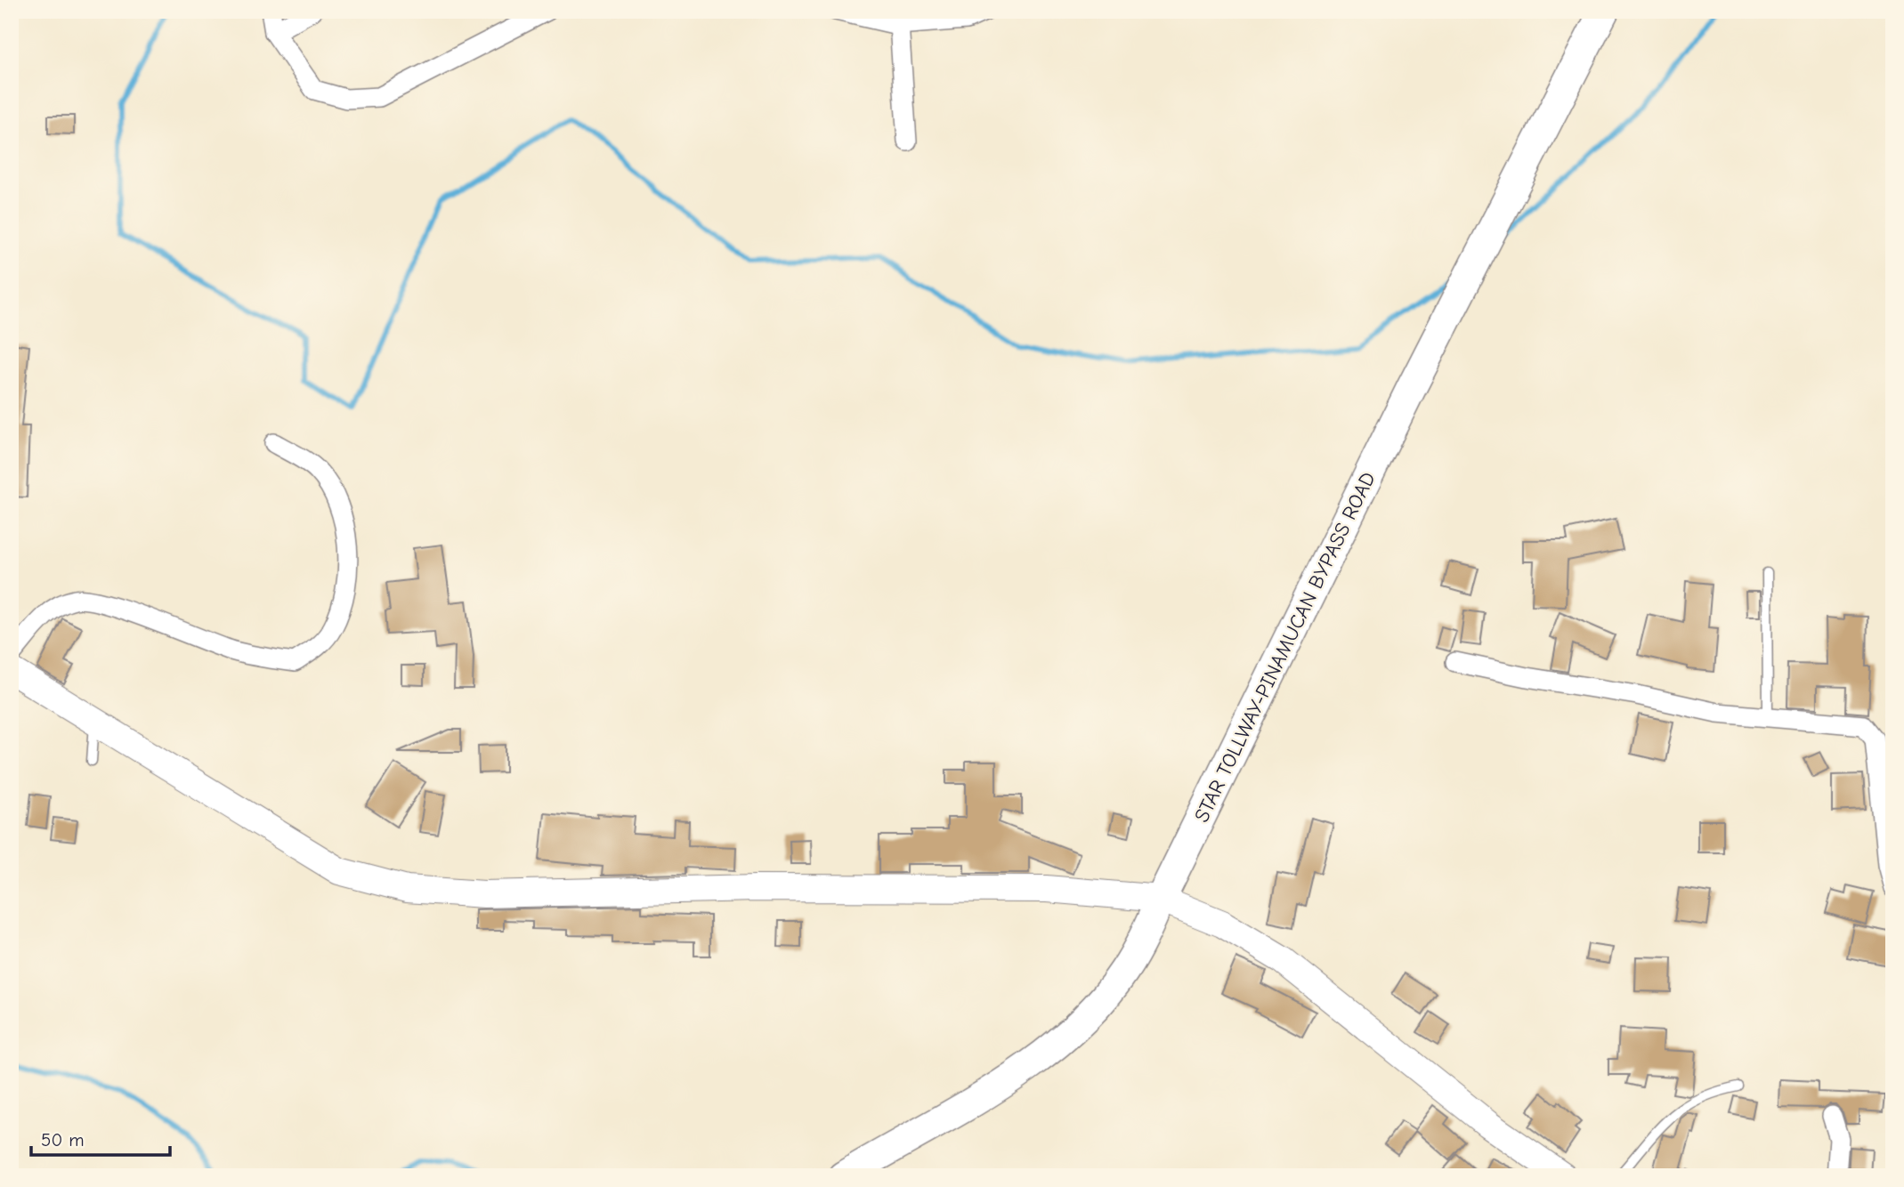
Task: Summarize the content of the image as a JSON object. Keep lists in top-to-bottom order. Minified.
{"streets":{"main road":["STAR TOLLWAY-PINAMUCAN BYPASS ROAD"]},"scale_bar":"50 m"}
